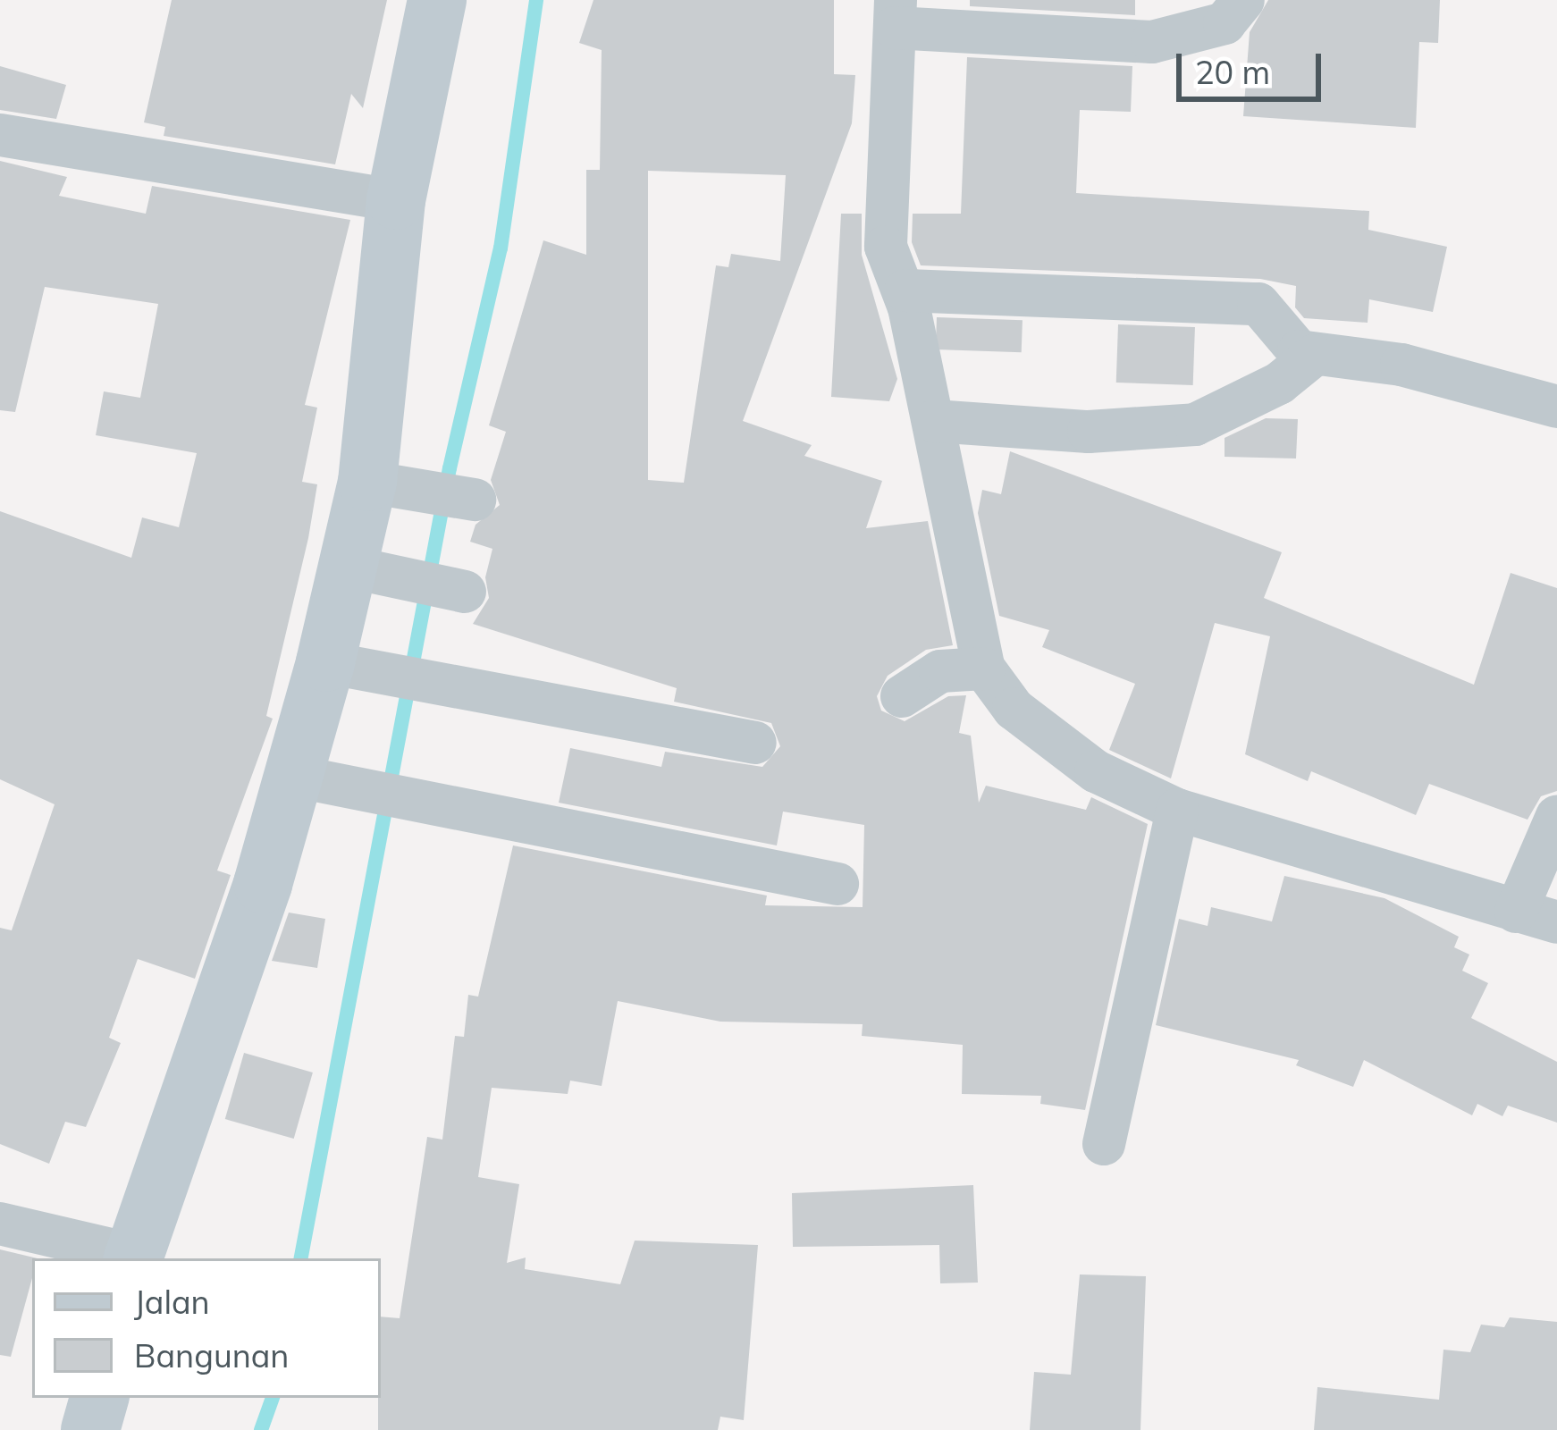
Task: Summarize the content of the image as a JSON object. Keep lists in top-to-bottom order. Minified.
{"legend":["Jalan","Bangunan"],"scale_bar":"20 m"}
